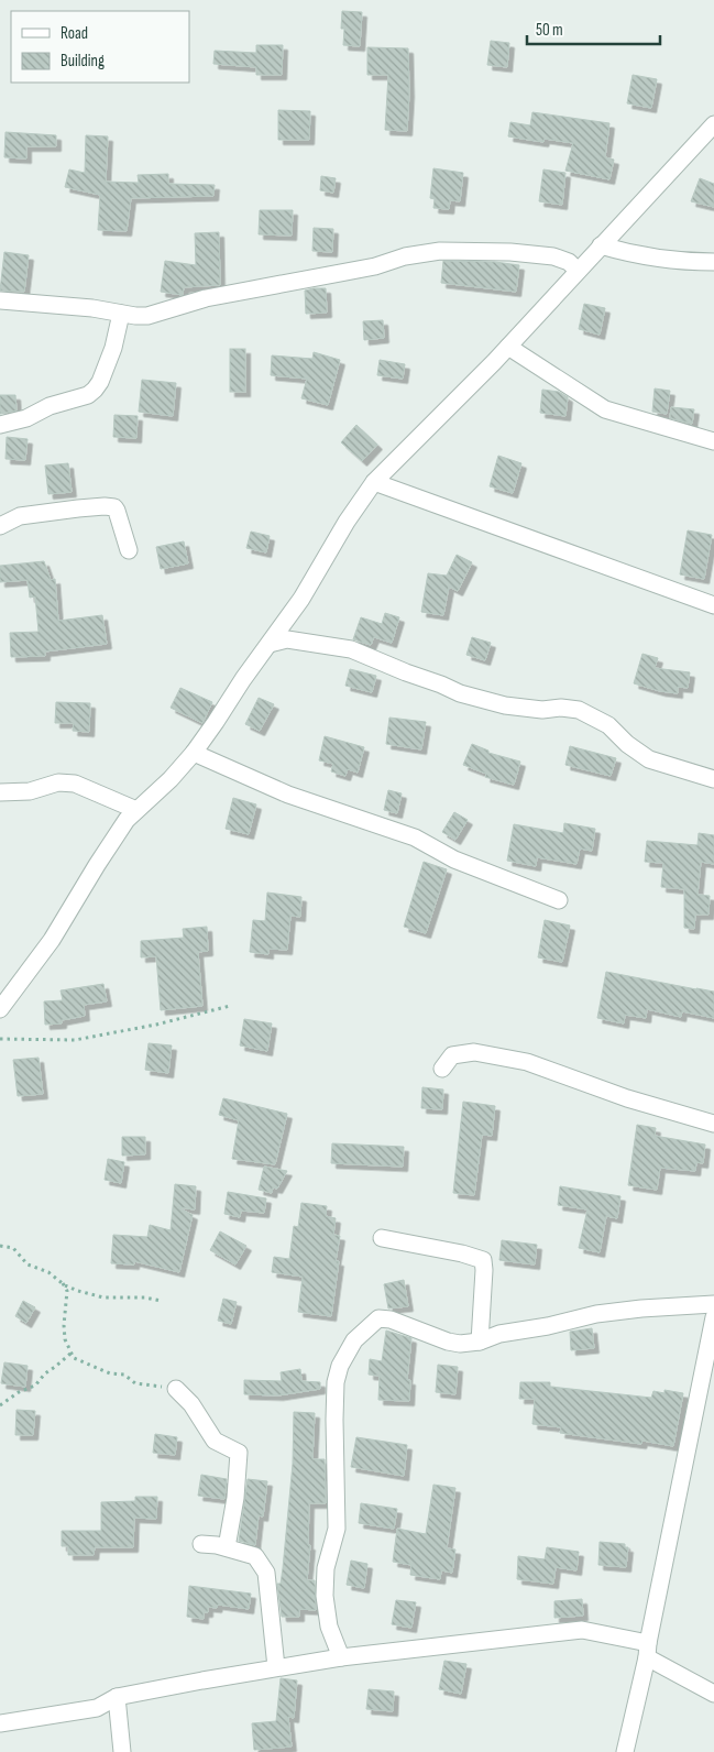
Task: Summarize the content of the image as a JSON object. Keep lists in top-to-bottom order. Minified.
{"legend":["Road","Building"],"scale_bar":"50 m"}
